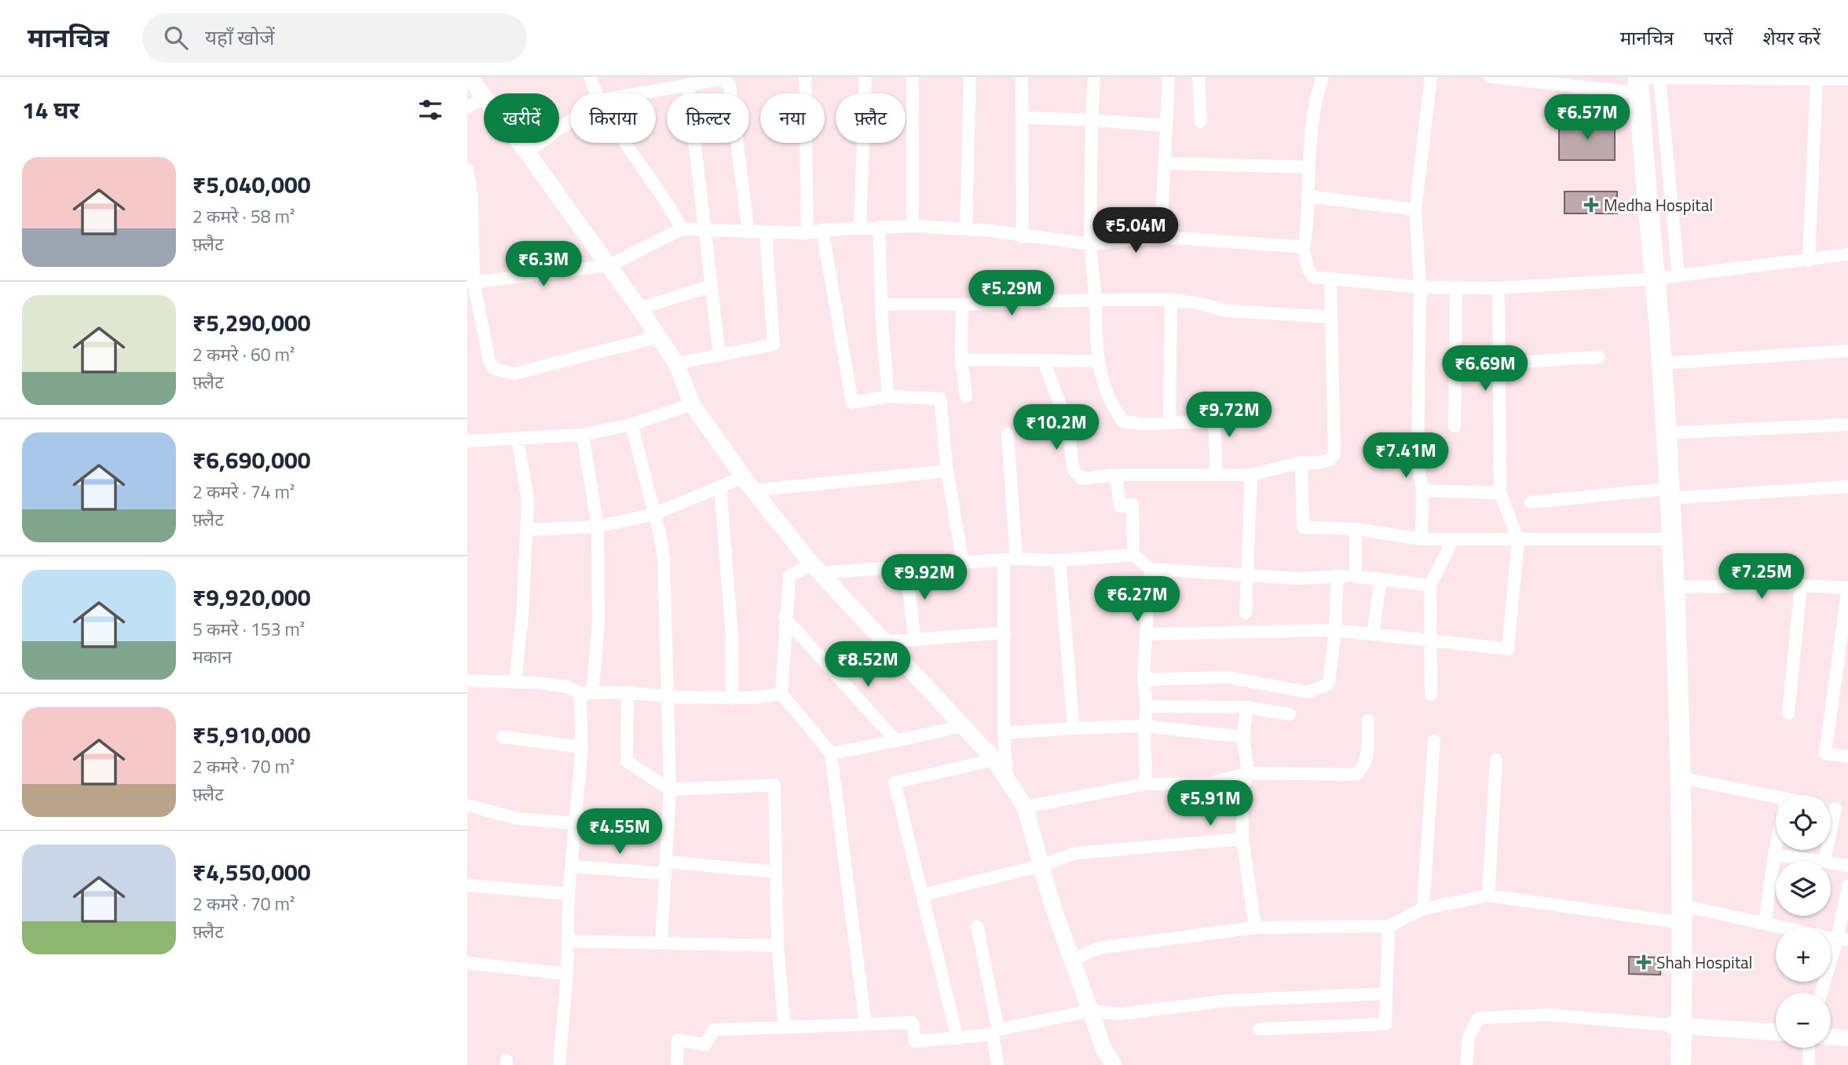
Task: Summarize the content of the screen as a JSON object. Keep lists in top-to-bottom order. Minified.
{"places":{"health":["Medha Hospital","Shah Hospital"]},"page":{"header":"मानचित्र","search":"यहाँ खोजें","nav":["मानचित्र","परतें","शेयर करें"],"heading":"14 घर","chip":["खरीदें","किराया","फ़िल्टर","नया","फ़्लैट"],"price":["₹6.57M","₹5.04M","₹6.3M","₹5.29M","₹6.69M","₹9.72M","₹10.2M","₹7.41M","₹7.25M","₹9.92M","₹6.27M","₹8.52M","₹5.91M","₹4.55M"],"list":[{"name":"₹5,040,000","note":"2 कमरे · 58 m² · फ़्लैट"},{"name":"₹5,290,000","note":"2 कमरे · 60 m² · फ़्लैट"},{"name":"₹6,690,000","note":"2 कमरे · 74 m² · फ़्लैट"},{"name":"₹9,920,000","note":"5 कमरे · 153 m² · मकान"},{"name":"₹5,910,000","note":"2 कमरे · 70 m² · फ़्लैट"},{"name":"₹4,550,000","note":"2 कमरे · 70 m² · फ़्लैट"}],"map_buttons":["+","−"]}}
